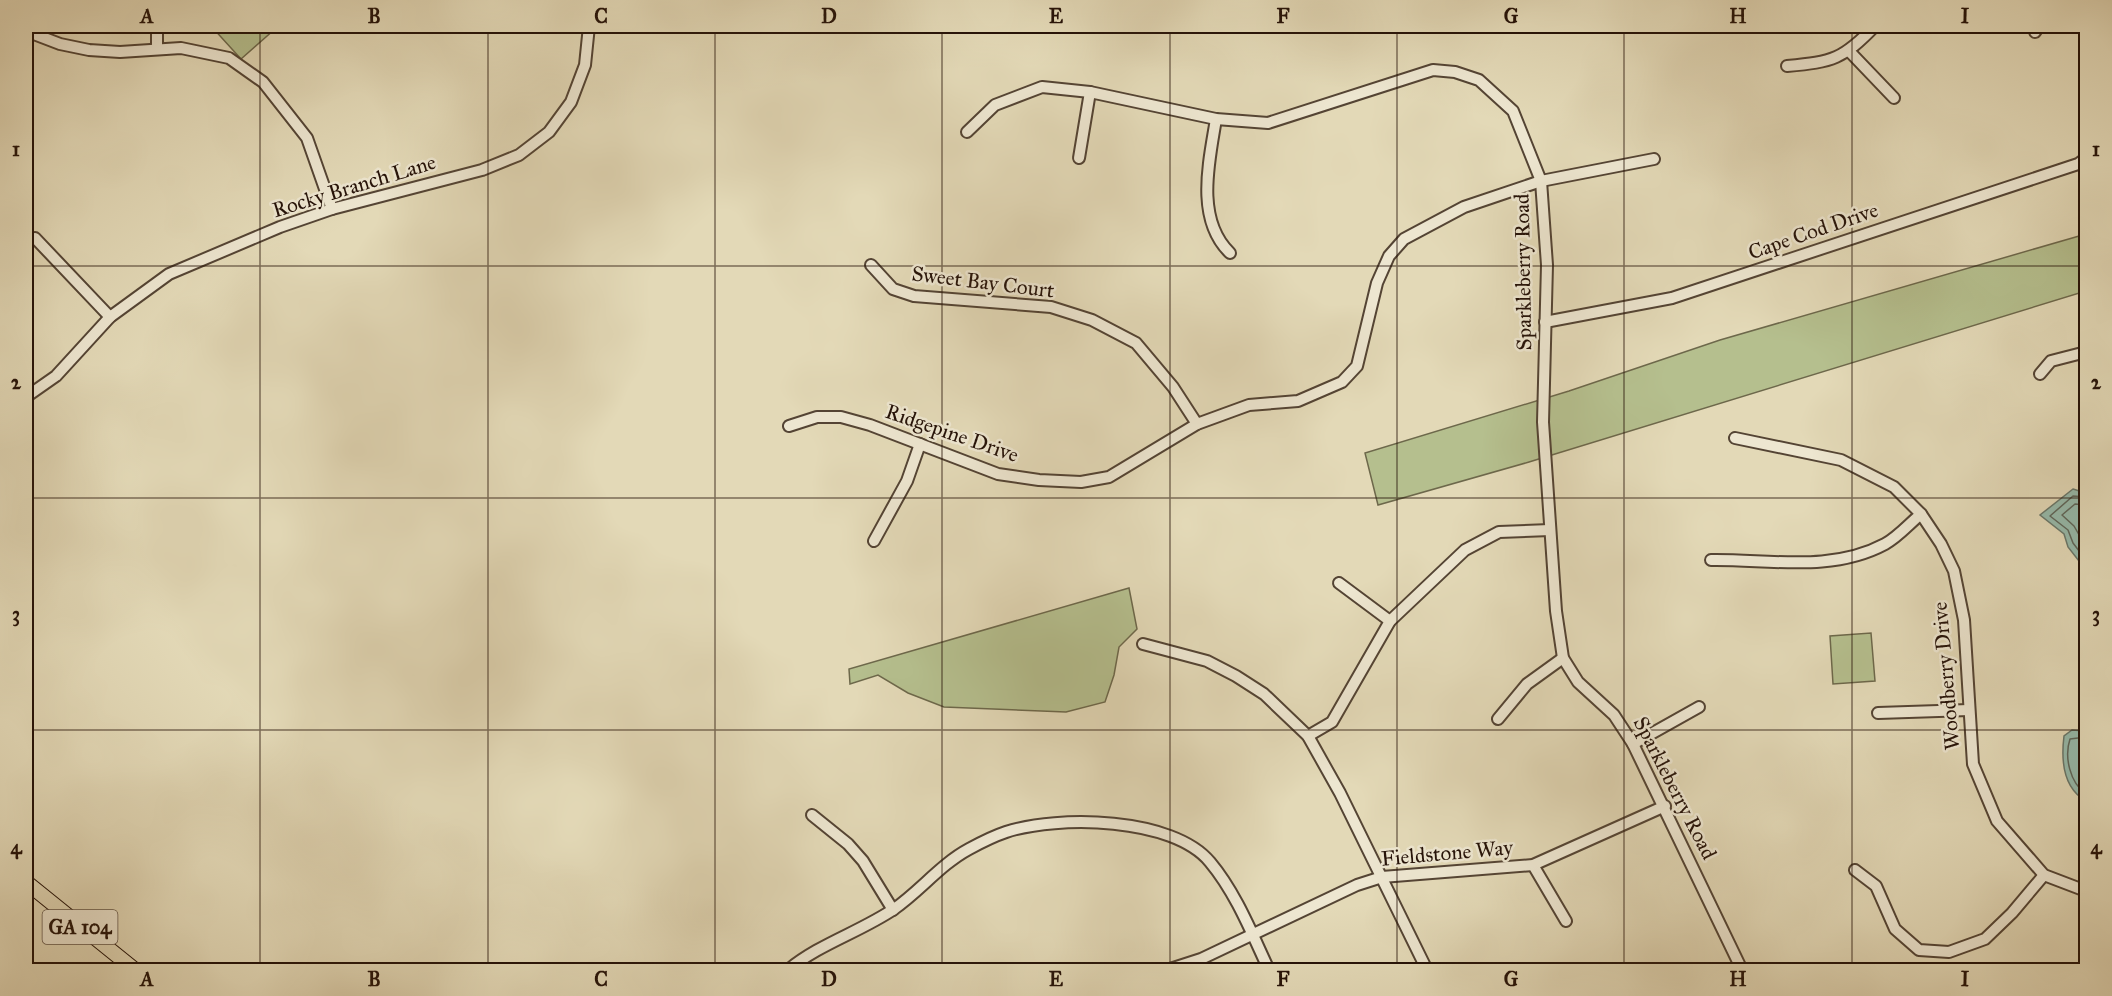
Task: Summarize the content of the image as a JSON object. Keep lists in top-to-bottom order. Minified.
{"streets":{"main road":["GA 104"],"street":["Rocky Branch Lane","Cape Cod Drive","Sparkleberry Road","Sweet Bay Court","Ridgepine Drive","Woodberry Drive","Fieldstone Way"]},"crossings":[["Cape Cod Drive","Sparkleberry Road"],["Sparkleberry Road","Ridgepine Drive"],["Sparkleberry Road","Fieldstone Way"],["Sweet Bay Court","Ridgepine Drive"]],"grid":{"columns":["A","B","C","D","E","F","G","H","I"],"rows":["1","2","3","4"]}}
